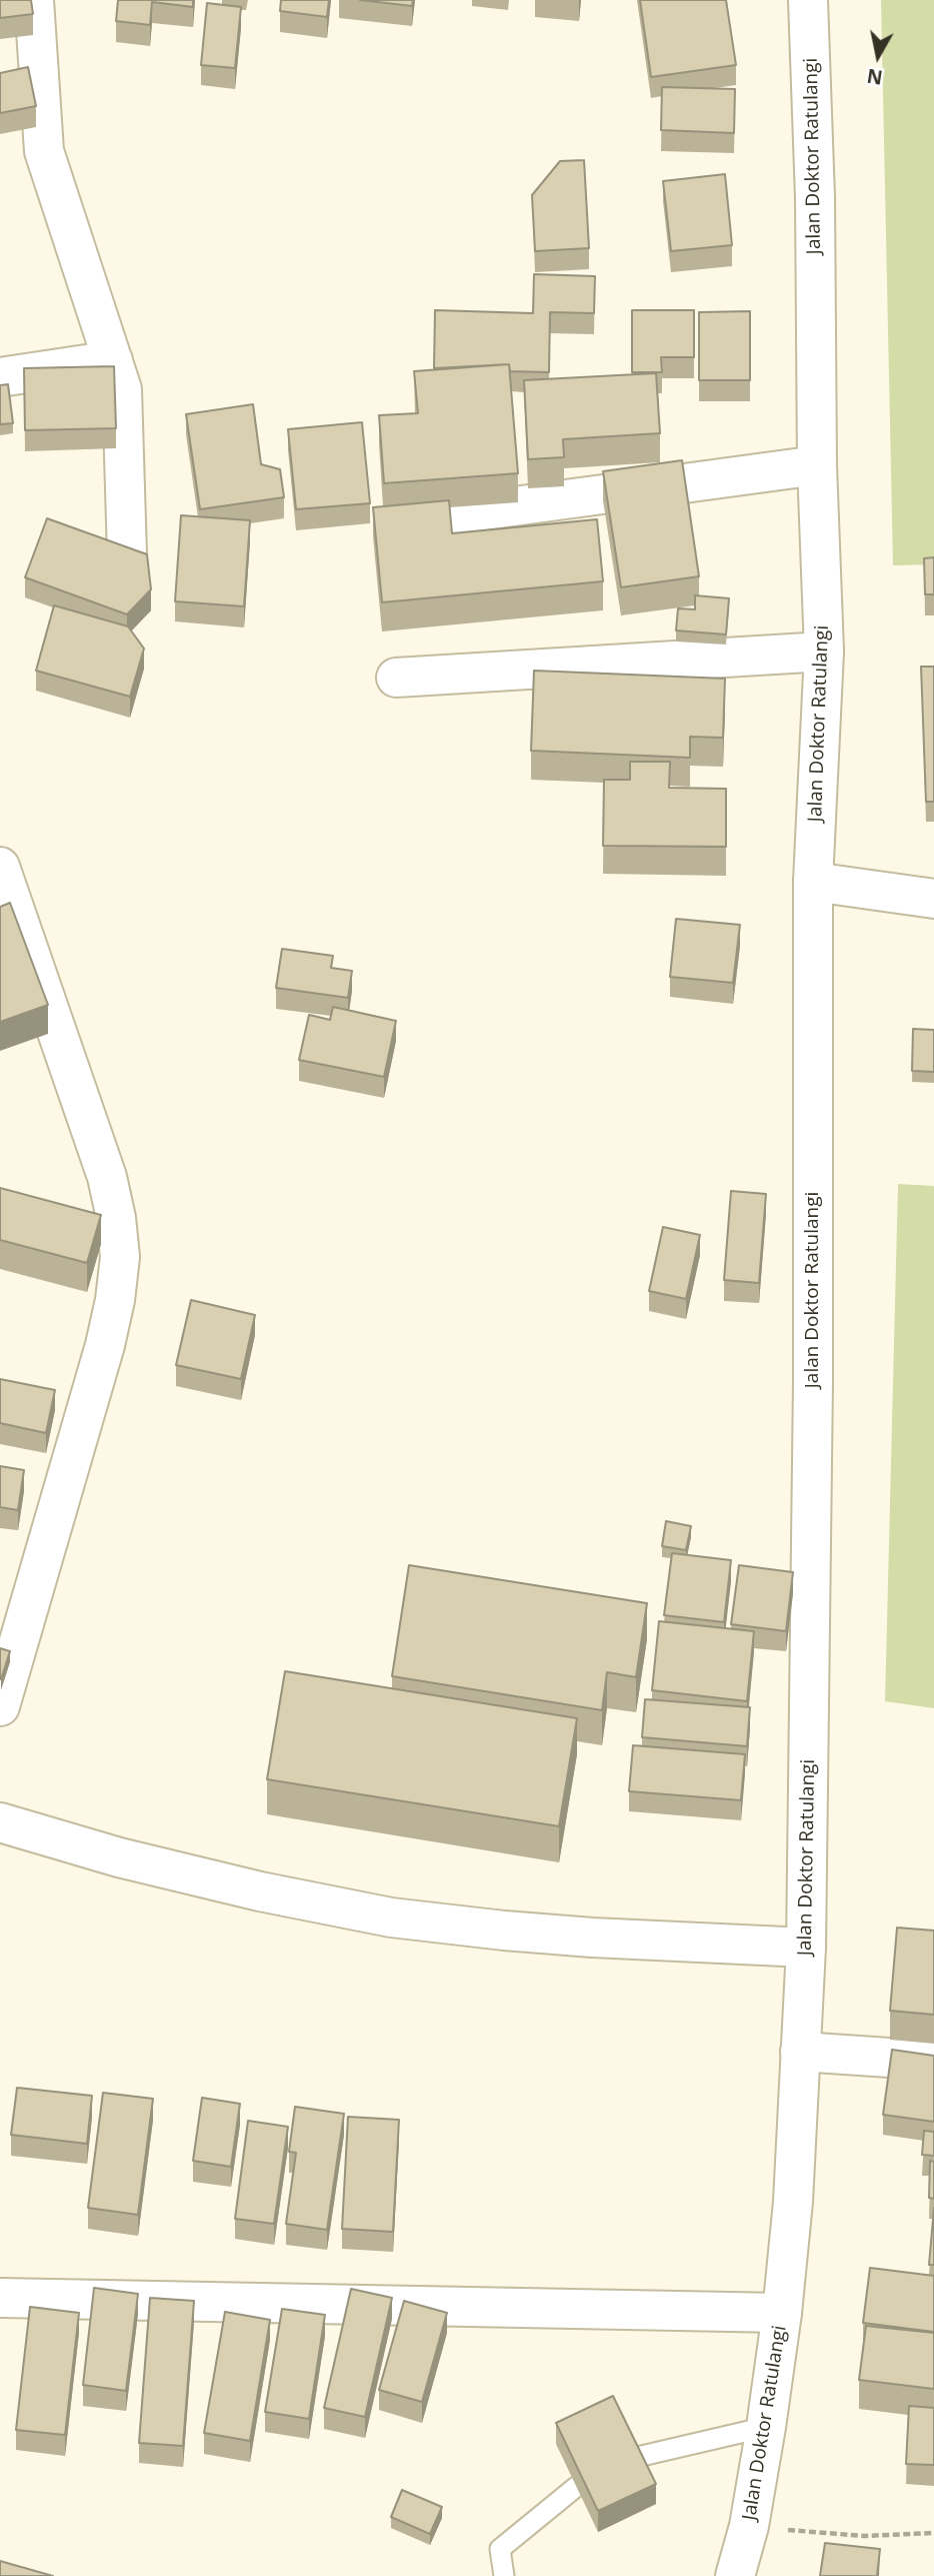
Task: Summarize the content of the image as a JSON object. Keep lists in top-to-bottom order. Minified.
{"streets":{"main road":["Jalan Doktor Ratulangi"]},"north":"bottom"}
